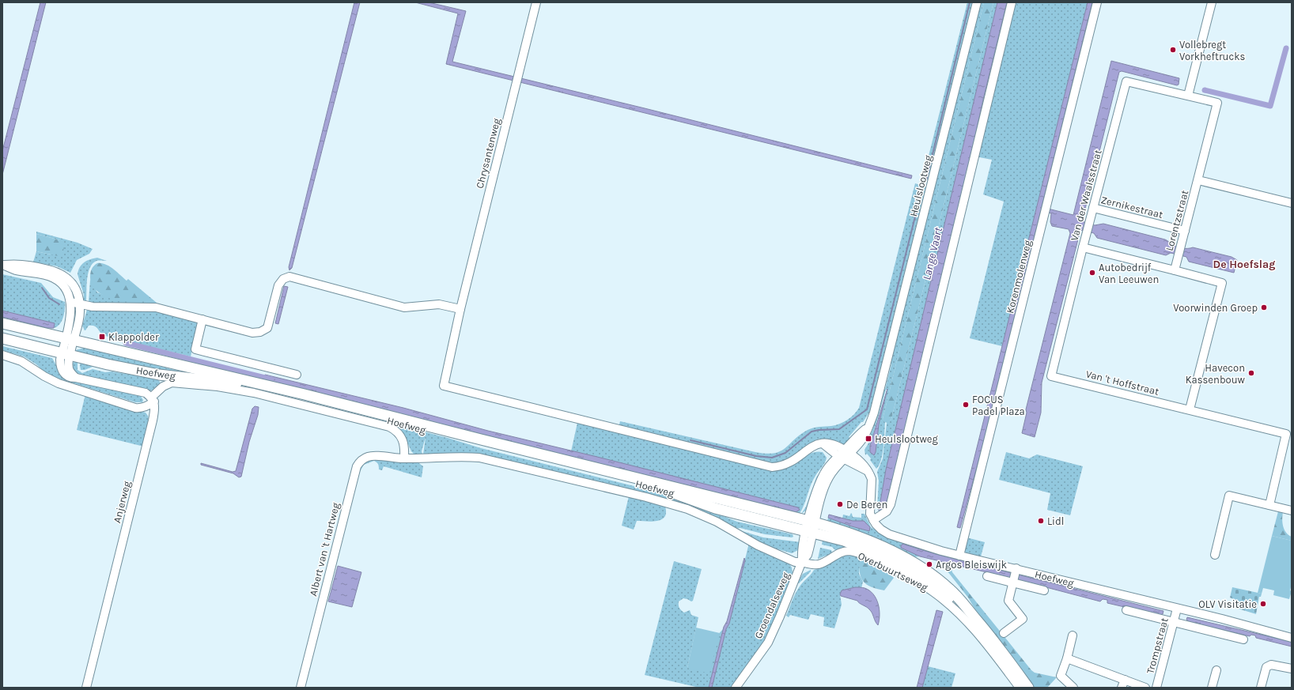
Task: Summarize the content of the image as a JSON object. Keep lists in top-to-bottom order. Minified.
{"streets":{"main road":["Hoefweg","Overbuurtseweg"],"street":["Chrysantenweg","Heulslootweg","Van der Waalsstraat","Zernikestraat","Lorentzstraat","Korenmolenweg","Van 't Hoffstraat","Anjerweg","Albert van 't Hartweg","Groendalseweg","Trompstraat"]},"crossings":[["Heulslootweg","Hoefweg"],["Heulslootweg","Overbuurtseweg"],["Heulslootweg","Groendalseweg"],["Van der Waalsstraat","Zernikestraat"],["Van der Waalsstraat","Lorentzstraat"],["Van der Waalsstraat","Van 't Hoffstraat"],["Zernikestraat","Lorentzstraat"],["Korenmolenweg","Hoefweg"],["Hoefweg","Anjerweg"],["Hoefweg","Albert van 't Hartweg"],["Hoefweg","Overbuurtseweg"],["Hoefweg","Groendalseweg"],["Hoefweg","Trompstraat"],["Overbuurtseweg","Groendalseweg"]],"districts":["De Hoefslag"],"water":["Lange Vaart"],"places":{"other":["Vollebregt Vorkheftrucks","Autobedrijf Van Leeuwen","Voorwinden Groep","Havecon Kassenbouw","FOCUS Padel Plaza","De Beren","Lidl","Argos Bleiswijk","OLV Visitatie"],"transit":["Klappolder","Heulslootweg"]}}
